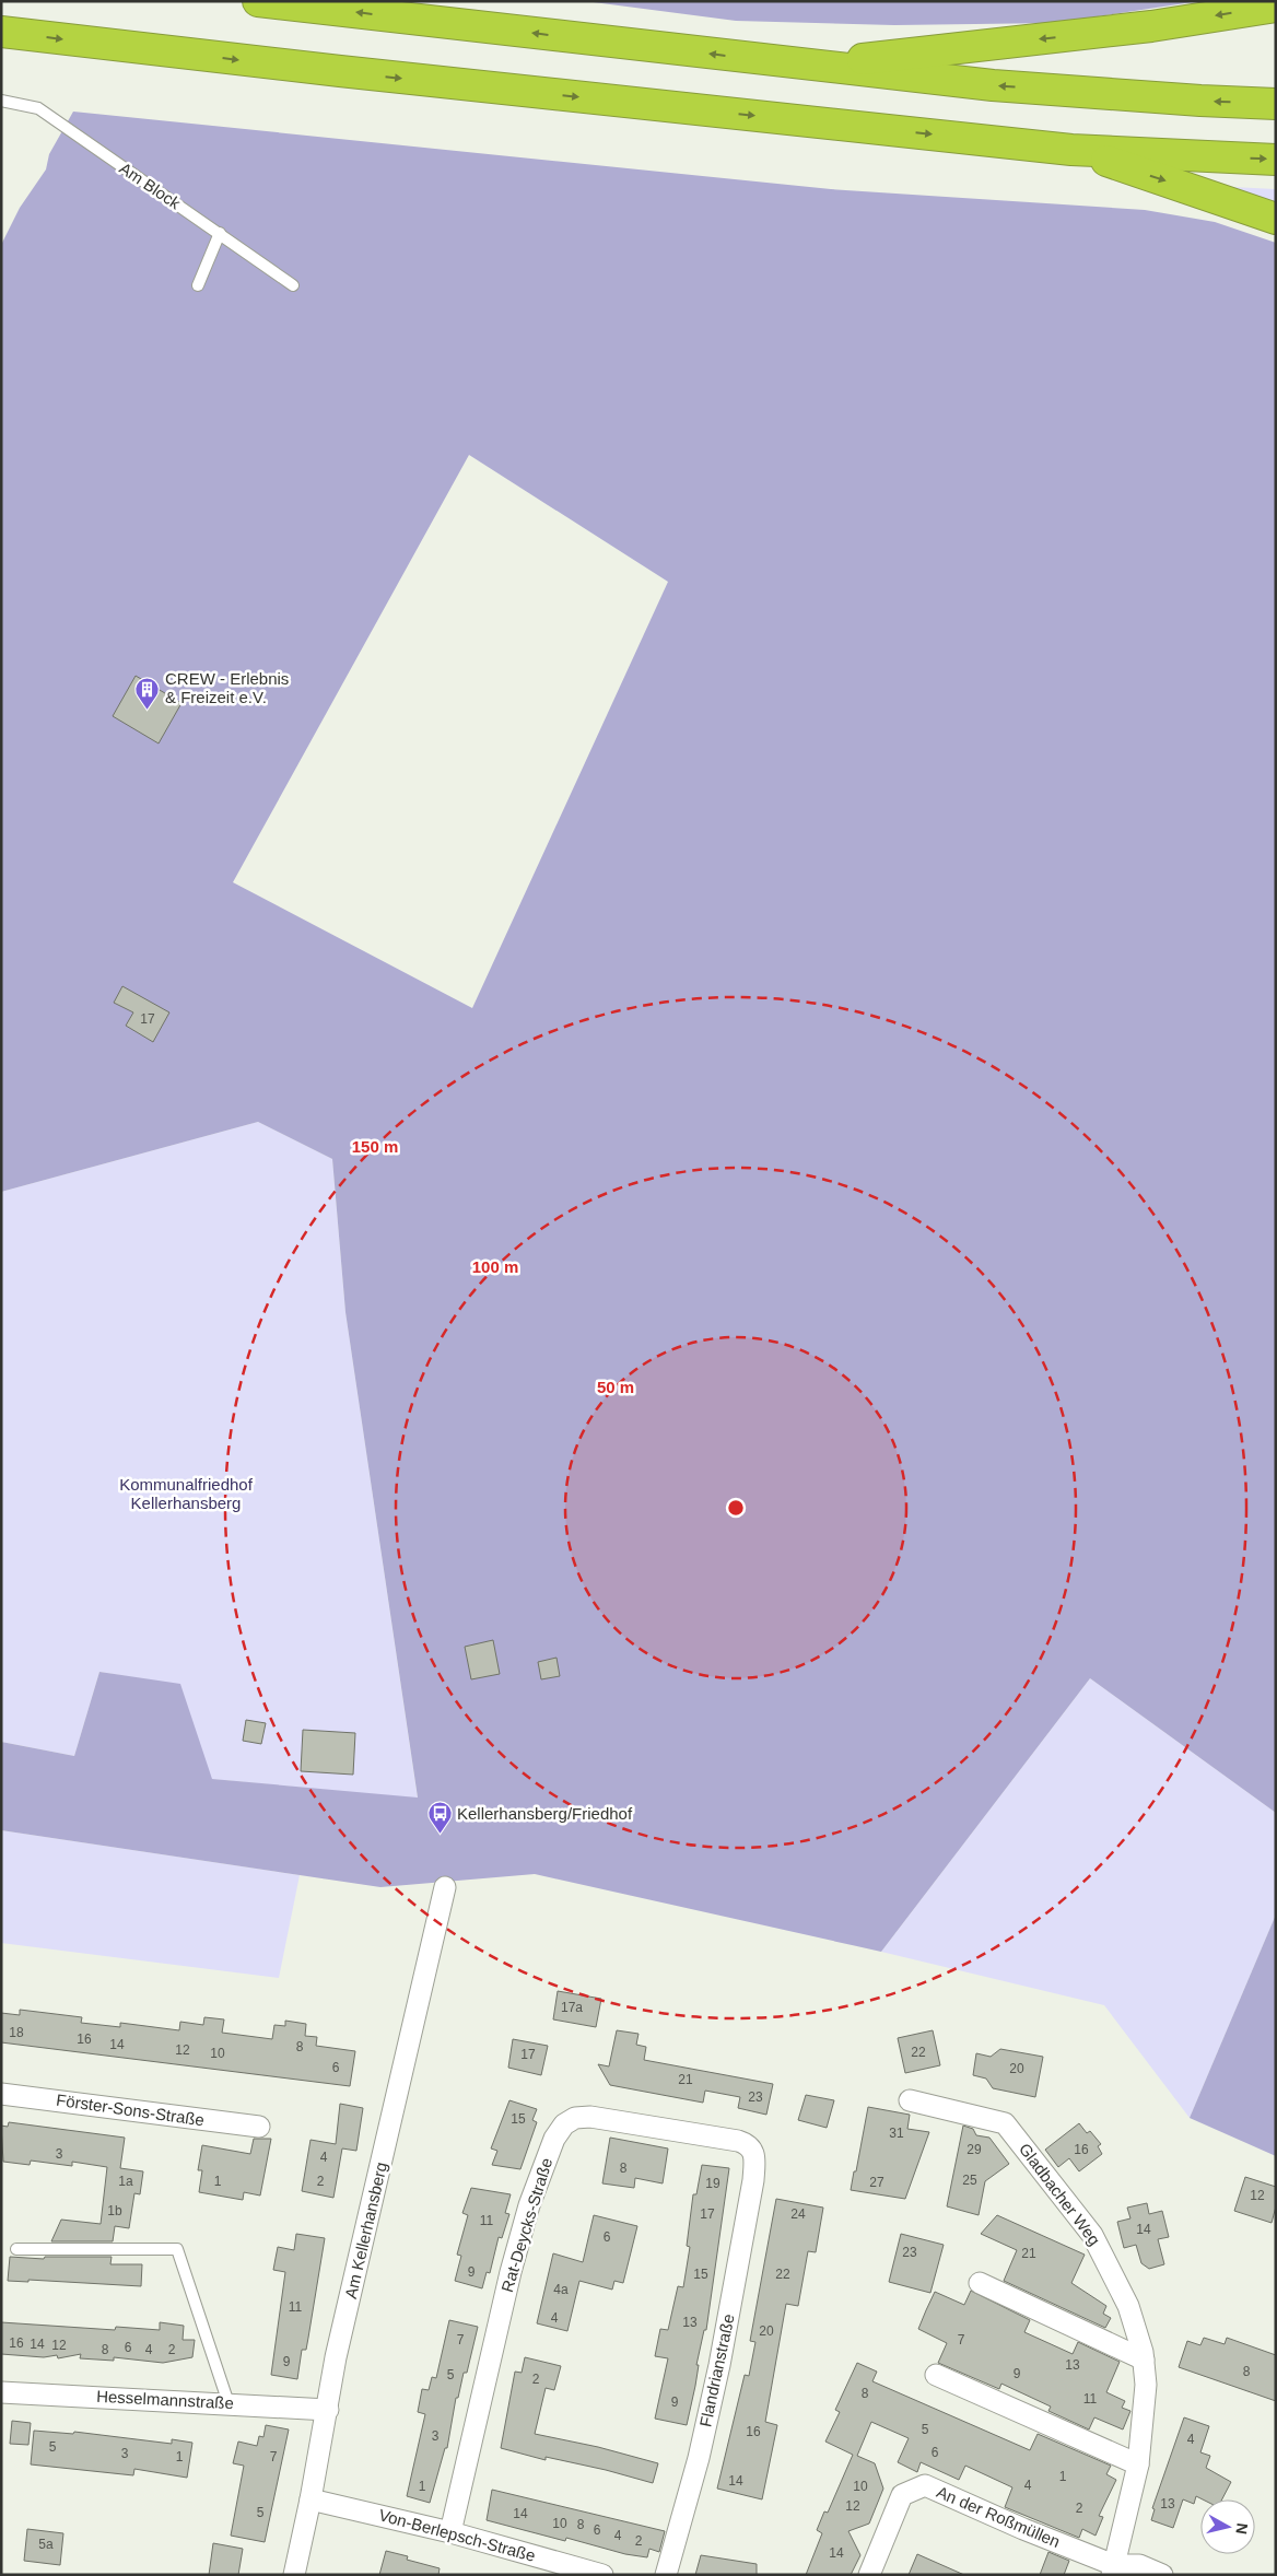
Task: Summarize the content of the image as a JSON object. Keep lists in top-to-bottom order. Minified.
{"streets":{"street":["Förster-Sons-Straße","Gladbacher Weg","Rat-Deycks-Straße","Am Kellerhansberg","Flandrianstraße","Hesselmannstraße","An der Roßmüllen","Von-Berlepsch-Straße"],"lane":["Am Block"]},"crossings":[["Gladbacher Weg","An der Roßmüllen"],["Rat-Deycks-Straße","Flandrianstraße"],["Rat-Deycks-Straße","Von-Berlepsch-Straße"],["Am Kellerhansberg","Hesselmannstraße"],["Am Kellerhansberg","Von-Berlepsch-Straße"]],"parks":["Kommunalfriedhof Kellerhansberg"],"places":{"building":["CREW - Erlebnis & Freizeit e.V."],"bus stop":["Kellerhansberg/Friedhof"]},"house_numbers":["17","17a","18","16","14","8","12","22","10","17","6","20","21","23","15","31","29","16","3","4","8","25","1a","1","2","27","19","12","1b","17","24","11","14","6","23","21","9","15","22","4a","11","4","13","20","7","7","16","14","12","6","8","4","2","9","13","8","9","5","2","8","11","9","5","16","3","4","5","6","3","1","7","1","14","4","1","10","13","12","2","5","14","10","8","6","4","2","5a","14"],"north":"right","rings":["150 m","100 m","50 m"]}
